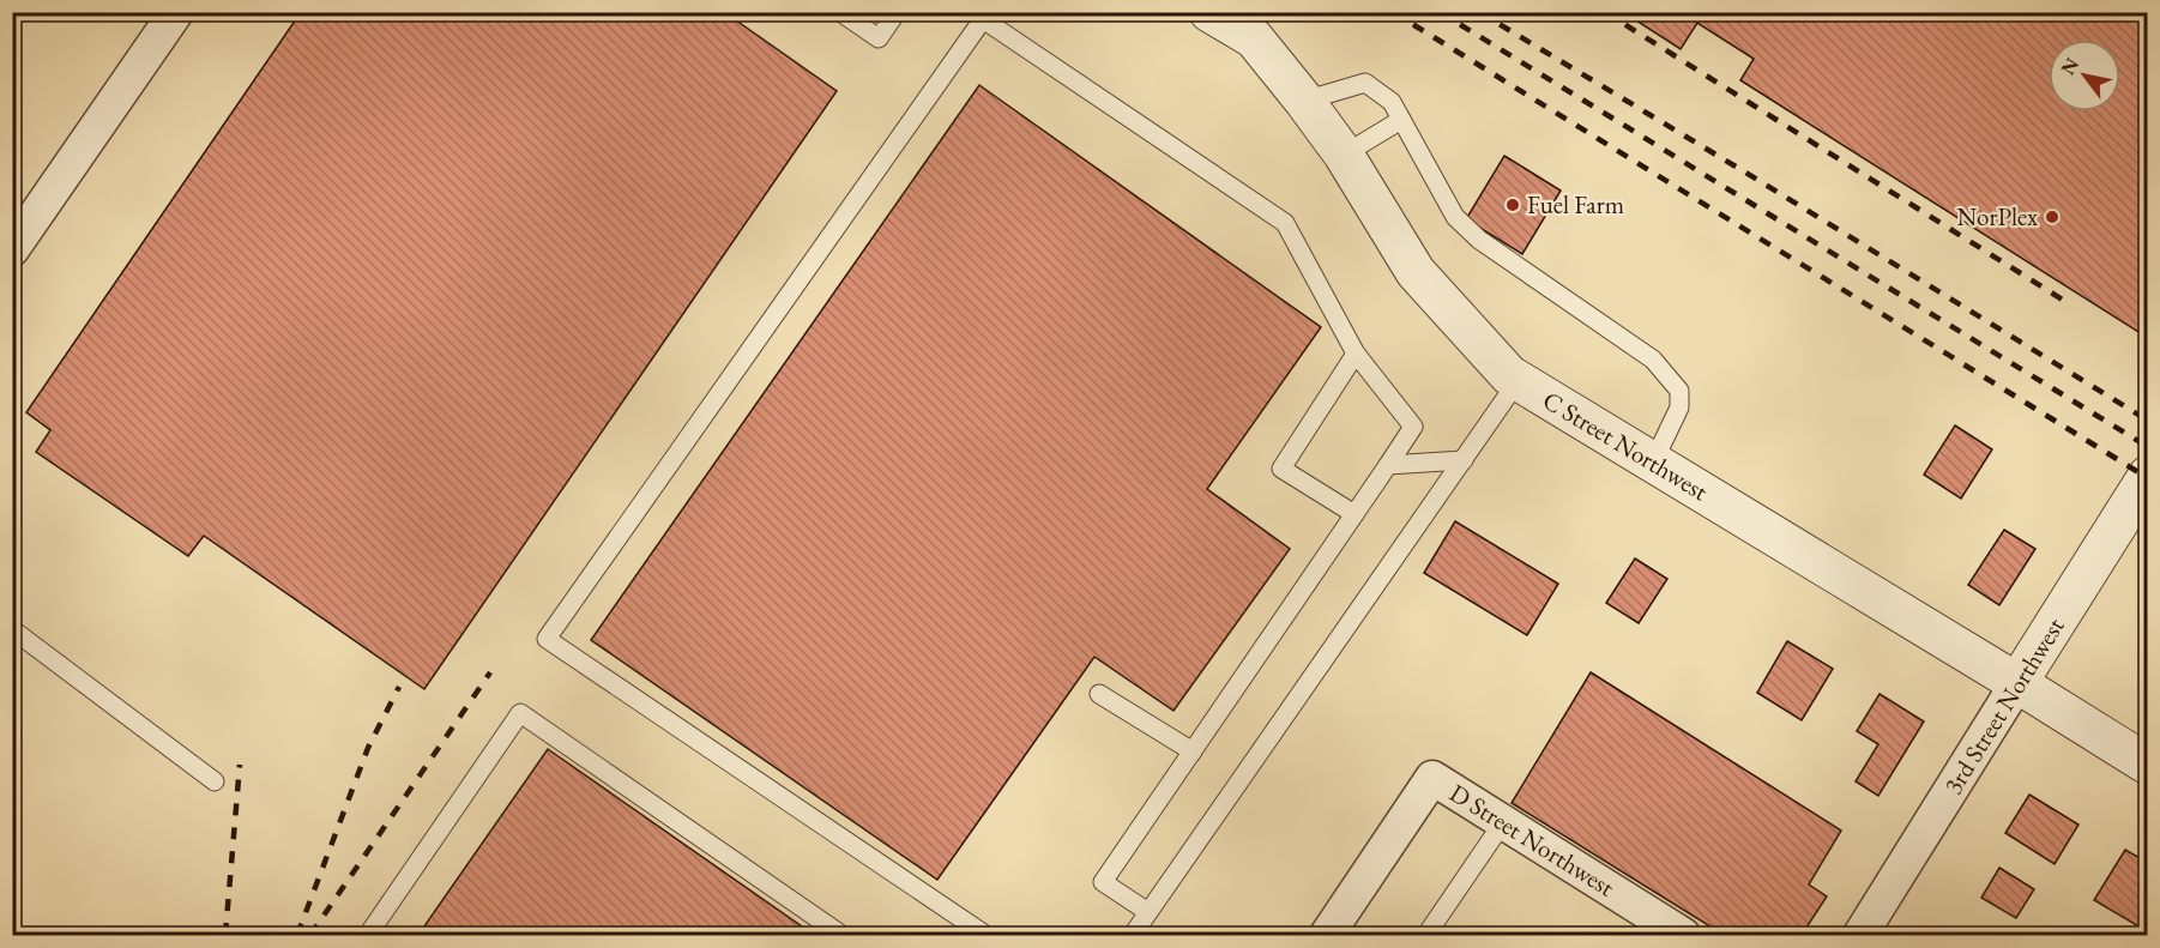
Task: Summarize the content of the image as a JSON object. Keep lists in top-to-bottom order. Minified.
{"streets":{"street":["C Street Northwest","3rd Street Northwest","D Street Northwest"]},"crossings":[["C Street Northwest","3rd Street Northwest"]],"places":["Fuel Farm","NorPlex"],"north":"top left"}
